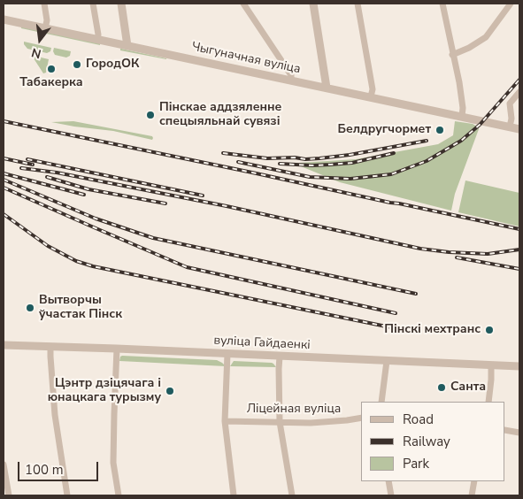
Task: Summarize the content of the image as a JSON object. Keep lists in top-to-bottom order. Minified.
{"streets":{"street":["Чыгуначная вуліца","вуліца Гайдаенкі","Ліцейная вуліца"]},"places":["ГородОК","Табакерка","Пінскае аддзяленне спецыяльнай сувязі","Белдругчормет","Вытворчы ўчастак Пінск","Пінскі мехтранс","Санта","Цэнтр дзіцячага і юнацкага турызму"],"legend":["Road","Railway","Park"],"scale_bar":"100 m","north":"bottom"}
